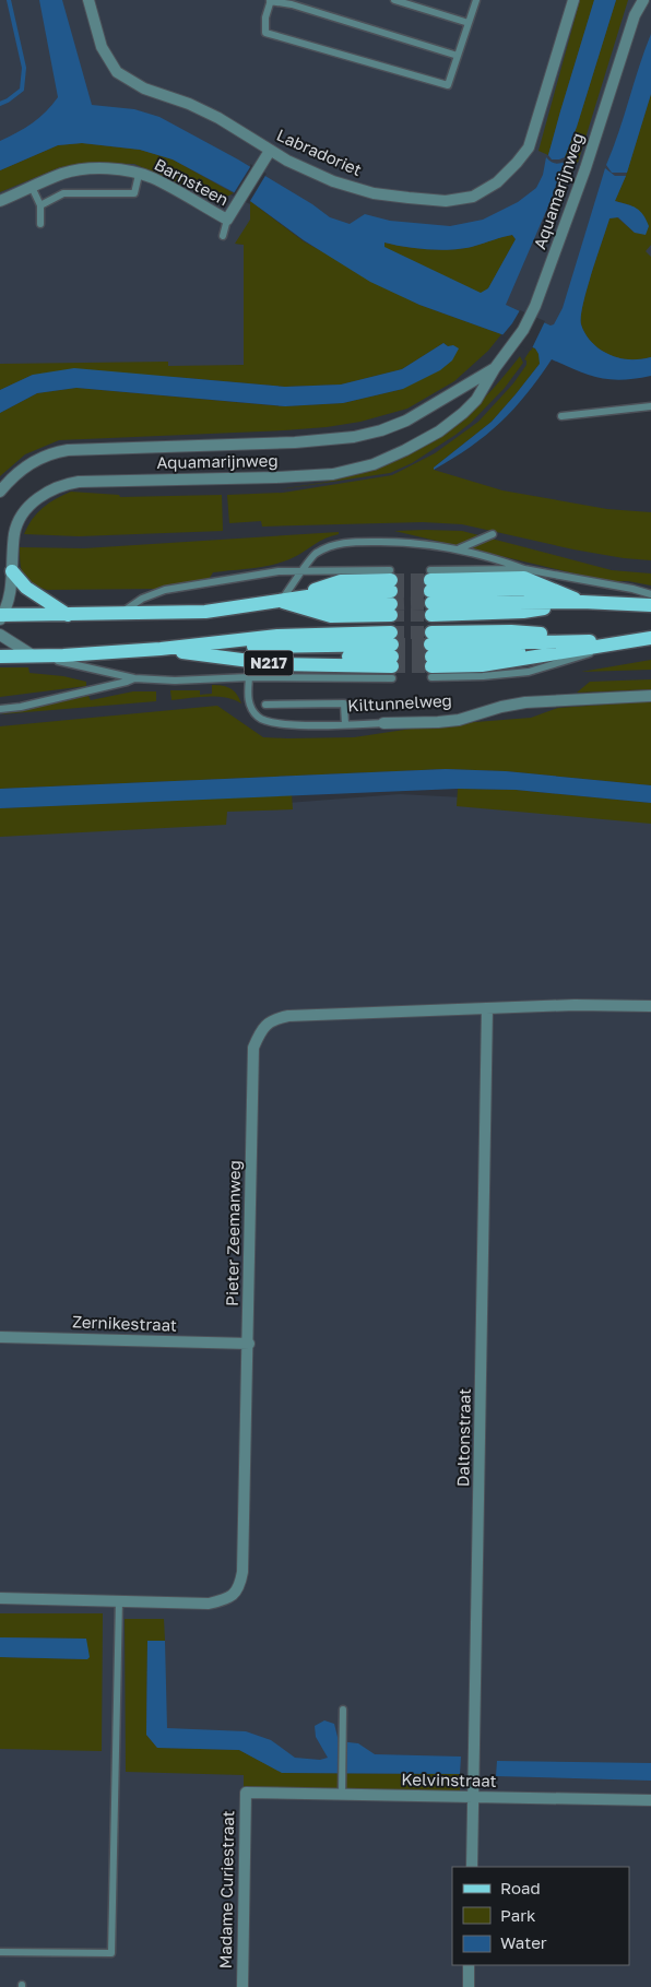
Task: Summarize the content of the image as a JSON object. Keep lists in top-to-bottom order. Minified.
{"streets":{"main road":["N217","Kiltunnelweg"],"street":["Labradoriet","Barnsteen","Aquamarijnweg","Pieter Zeemanweg","Zernikestraat","Daltonstraat","Kelvinstraat","Madame Curiestraat"]},"crossings":[["Labradoriet","Barnsteen"],["Pieter Zeemanweg","Zernikestraat"],["Pieter Zeemanweg","Daltonstraat"],["Daltonstraat","Kelvinstraat"],["Kelvinstraat","Madame Curiestraat"]],"legend":["Road","Park","Water"]}
